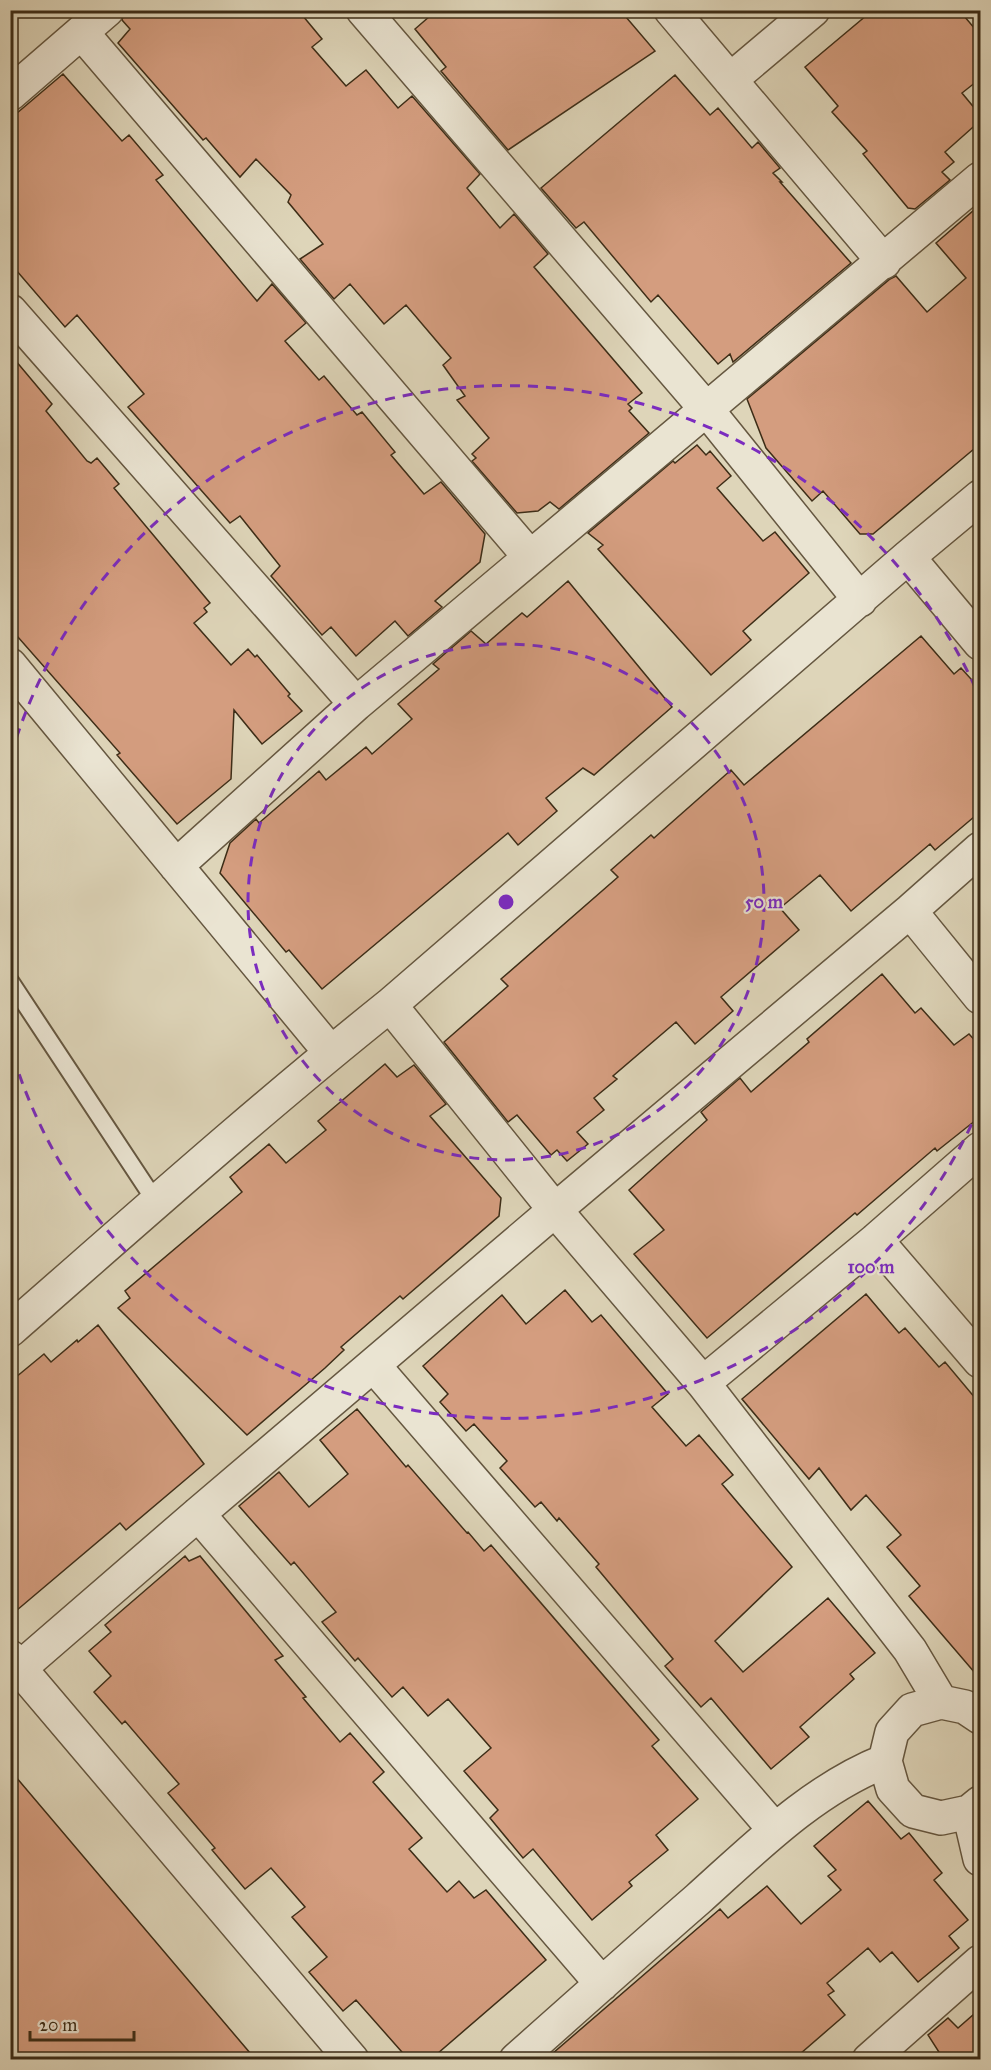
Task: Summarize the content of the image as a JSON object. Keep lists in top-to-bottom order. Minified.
{"scale_bar":"20 m","rings":["50 m","100 m"]}
